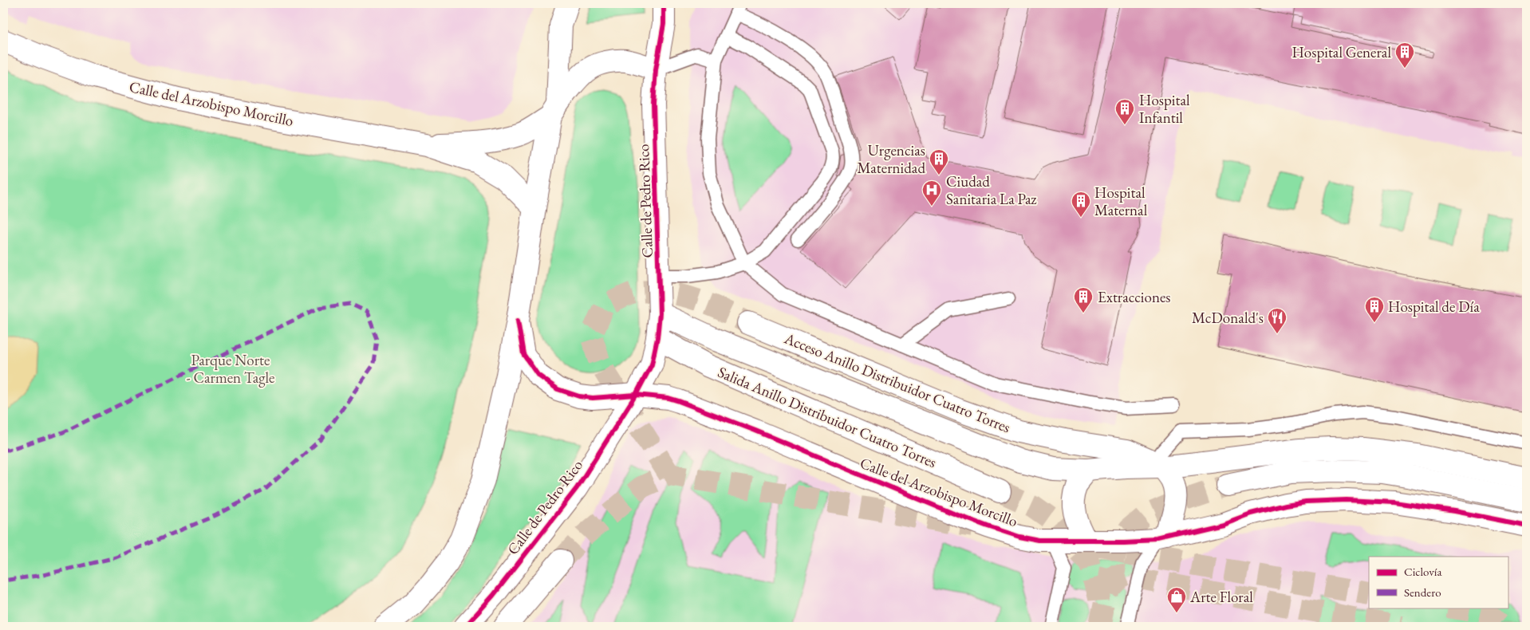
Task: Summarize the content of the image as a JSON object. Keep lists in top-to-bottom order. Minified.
{"streets":{"street":["Calle del Arzobispo Morcillo","Calle de Pedro Rico","Acceso Anillo Distribuidor Cuatro Torres","Salida Anillo Distribuidor Cuatro Torres"]},"crossings":[["Calle del Arzobispo Morcillo","Calle de Pedro Rico"],["Calle del Arzobispo Morcillo","Acceso Anillo Distribuidor Cuatro Torres"],["Calle de Pedro Rico","Salida Anillo Distribuidor Cuatro Torres"]],"parks":["Parque Norte - Carmen Tagle"],"places":{"building":["Hospital General","Hospital Infantil","Urgencias Maternidad","Hospital Maternal","Extracciones","Hospital de Día"],"hospital":["Ciudad Sanitaria La Paz"],"restaurant":["McDonald's"],"shop":["Arte Floral"]},"legend":["Ciclovía","Sendero"]}
